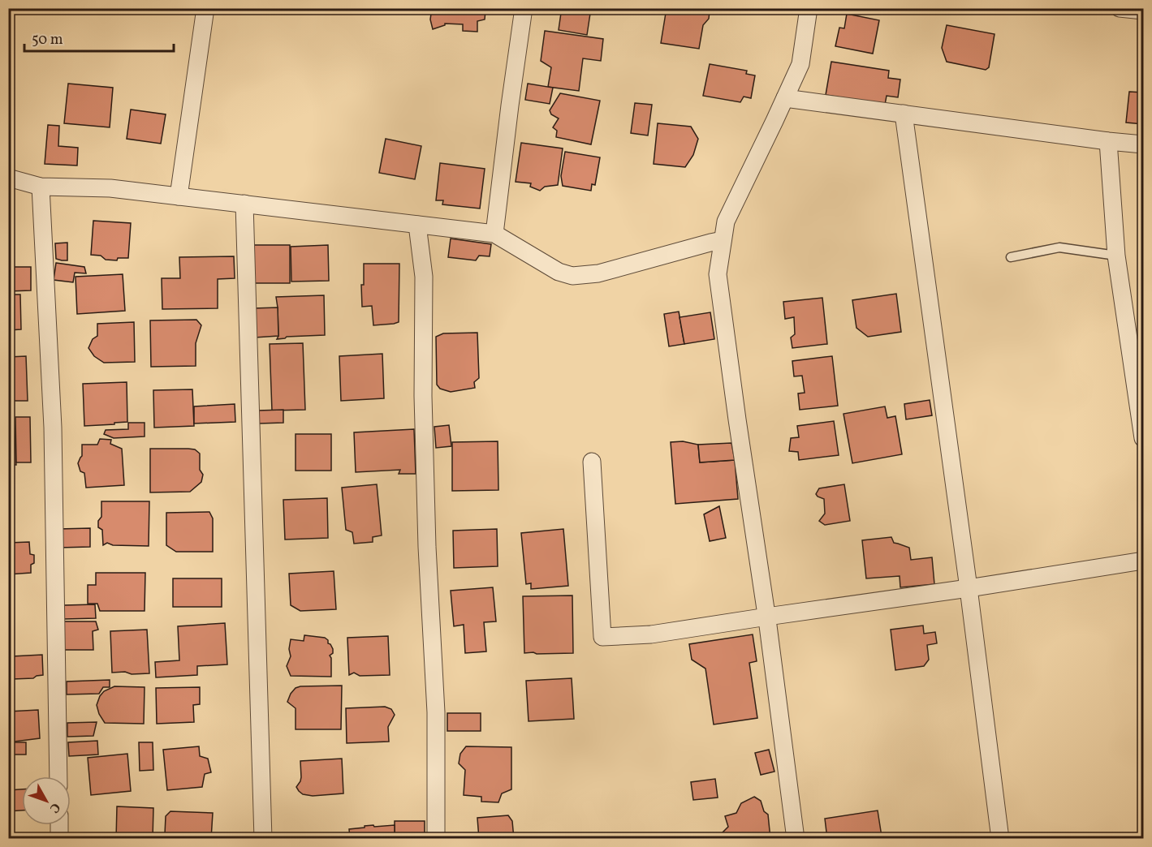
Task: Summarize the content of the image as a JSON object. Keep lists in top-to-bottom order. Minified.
{"scale_bar":"50 m","north":"bottom right"}
